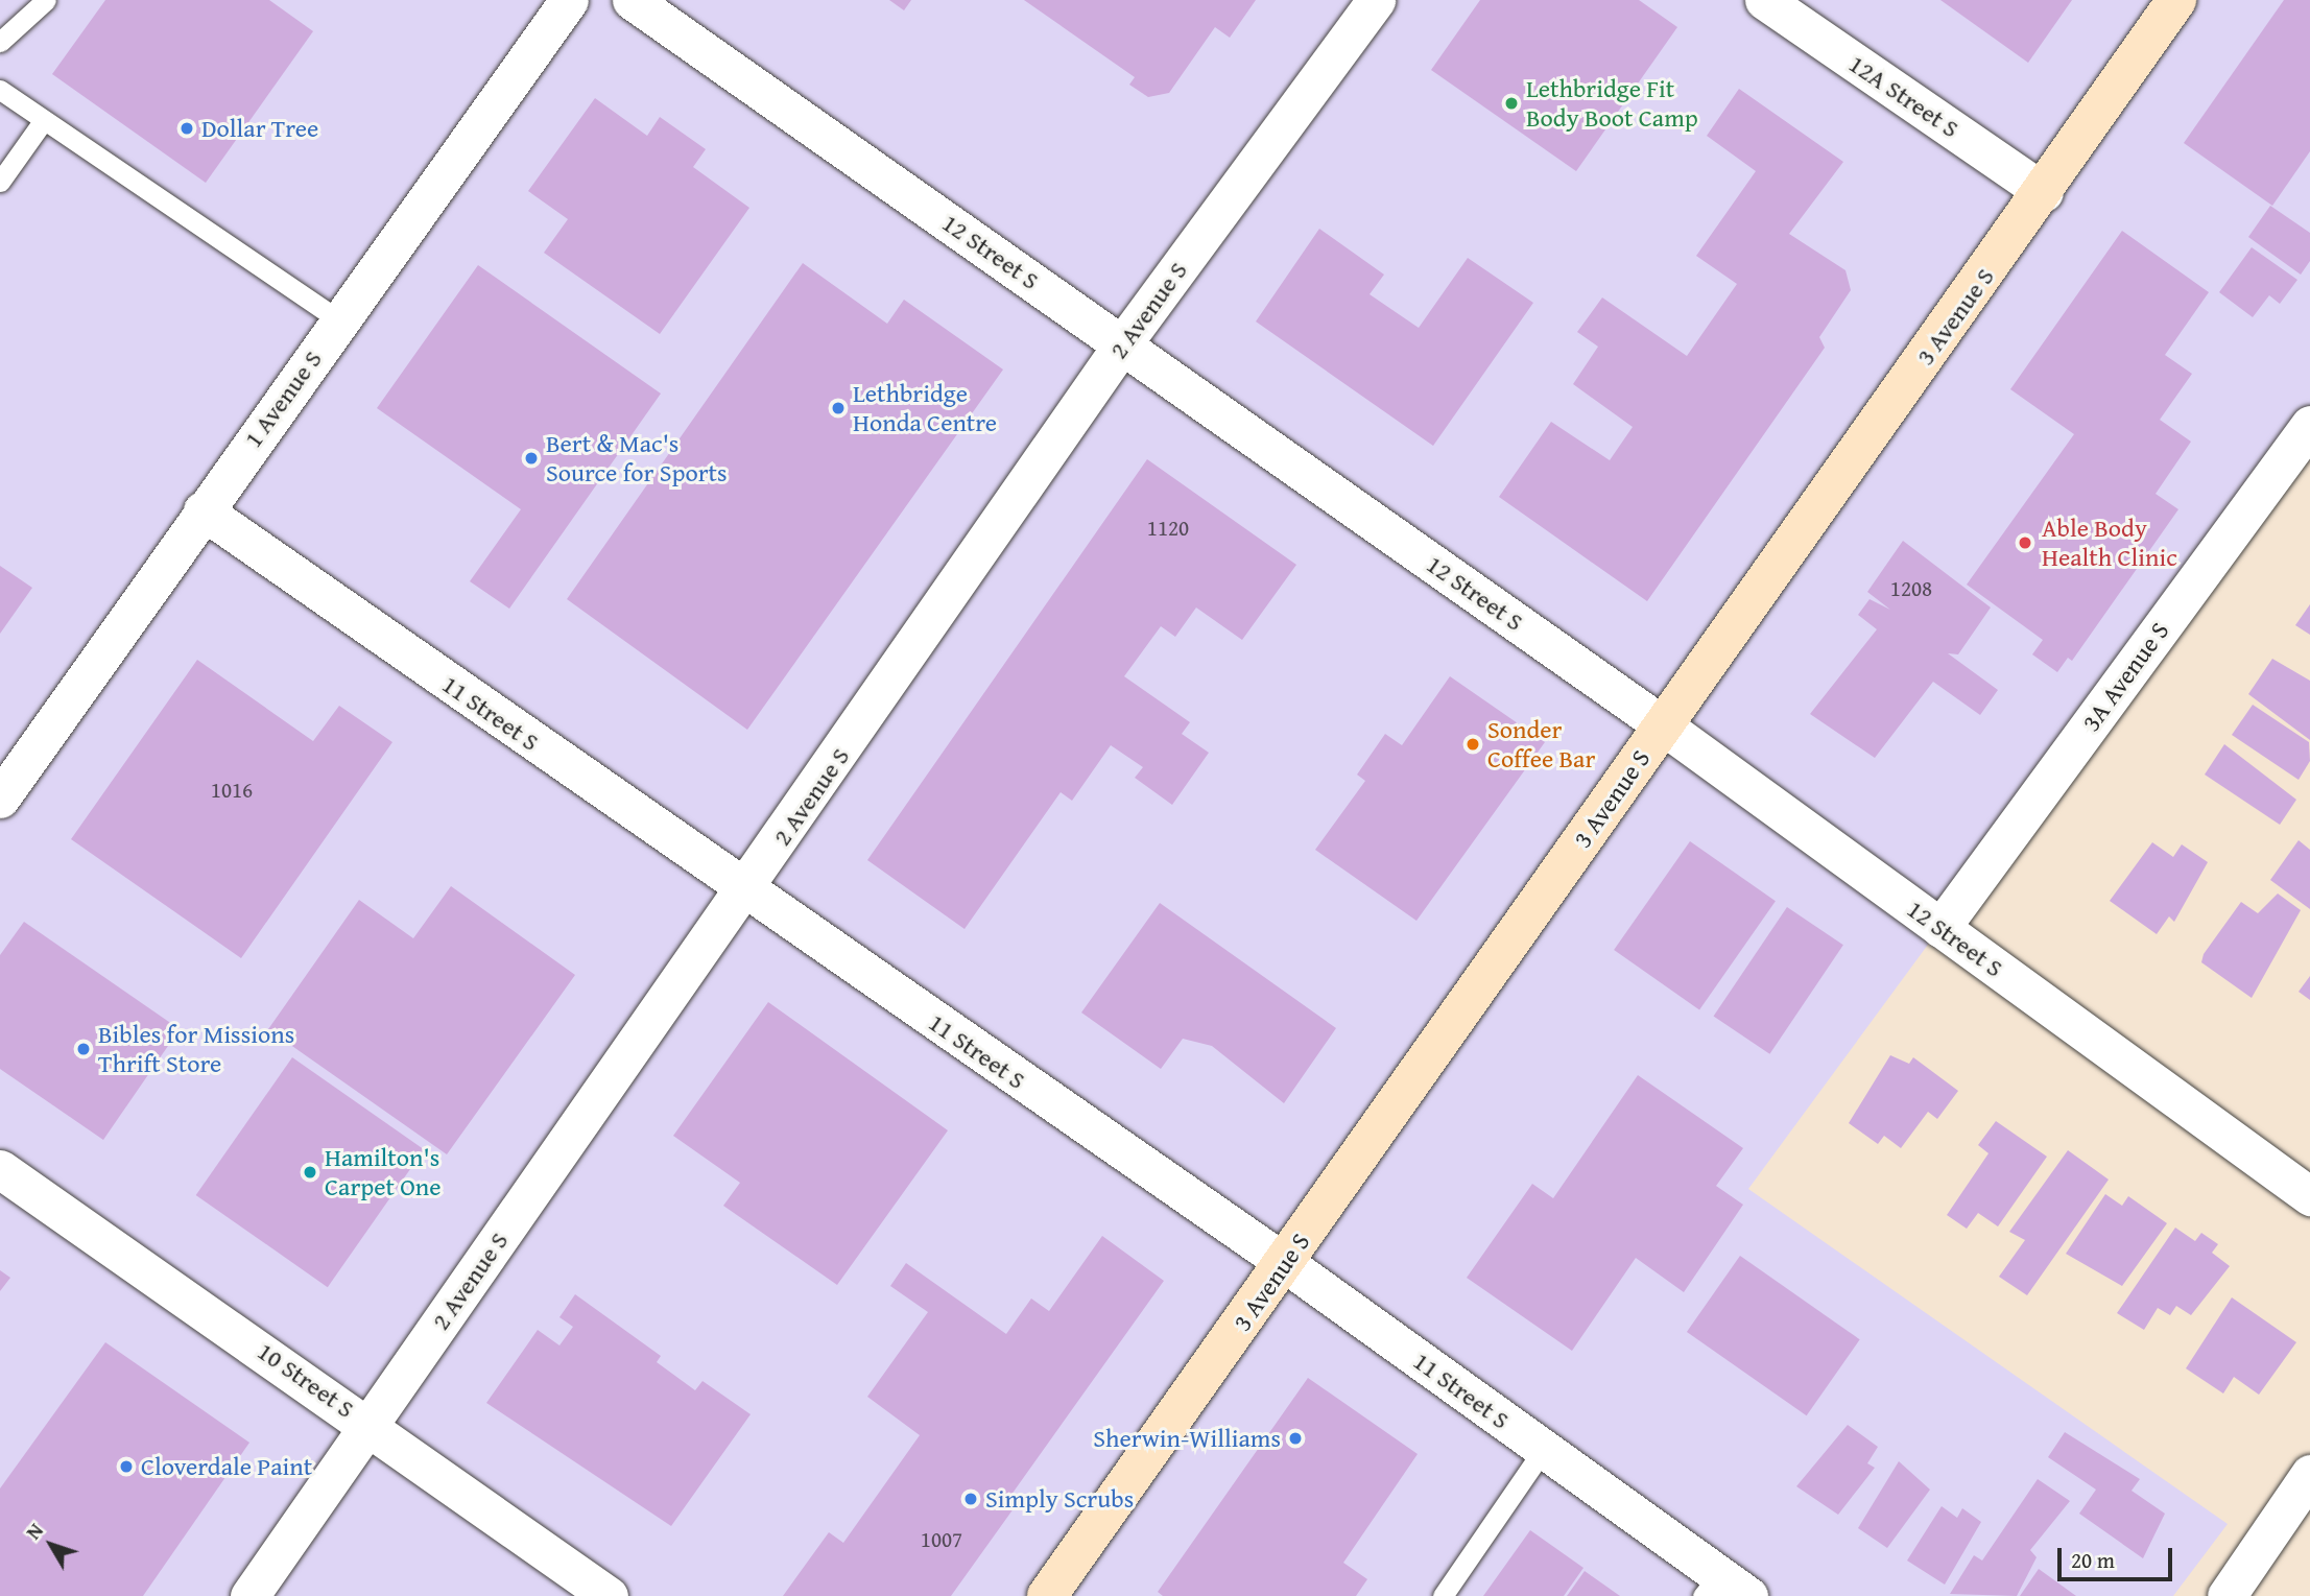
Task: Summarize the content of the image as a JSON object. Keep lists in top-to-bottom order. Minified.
{"streets":{"main road":["3 Avenue S"],"street":["12A Street S","12 Street S","2 Avenue S","1 Avenue S","3A Avenue S","11 Street S","10 Street S"]},"crossings":[["12A Street S","3 Avenue S"],["12 Street S","2 Avenue S"],["12 Street S","3 Avenue S"],["12 Street S","3A Avenue S"],["2 Avenue S","11 Street S"],["2 Avenue S","10 Street S"],["3 Avenue S","11 Street S"],["1 Avenue S","11 Street S"]],"places":["Lethbridge Fit Body Boot Camp","Dollar Tree","Lethbridge Honda Centre","Bert & Mac's Source for Sports","Able Body Health Clinic","Sonder Coffee Bar","Bibles for Missions Thrift Store","Hamilton's Carpet One","Sherwin-Williams","Cloverdale Paint","Simply Scrubs"],"house_numbers":["1120","1208","1016","1007"],"scale_bar":"20 m","north":"top left"}
